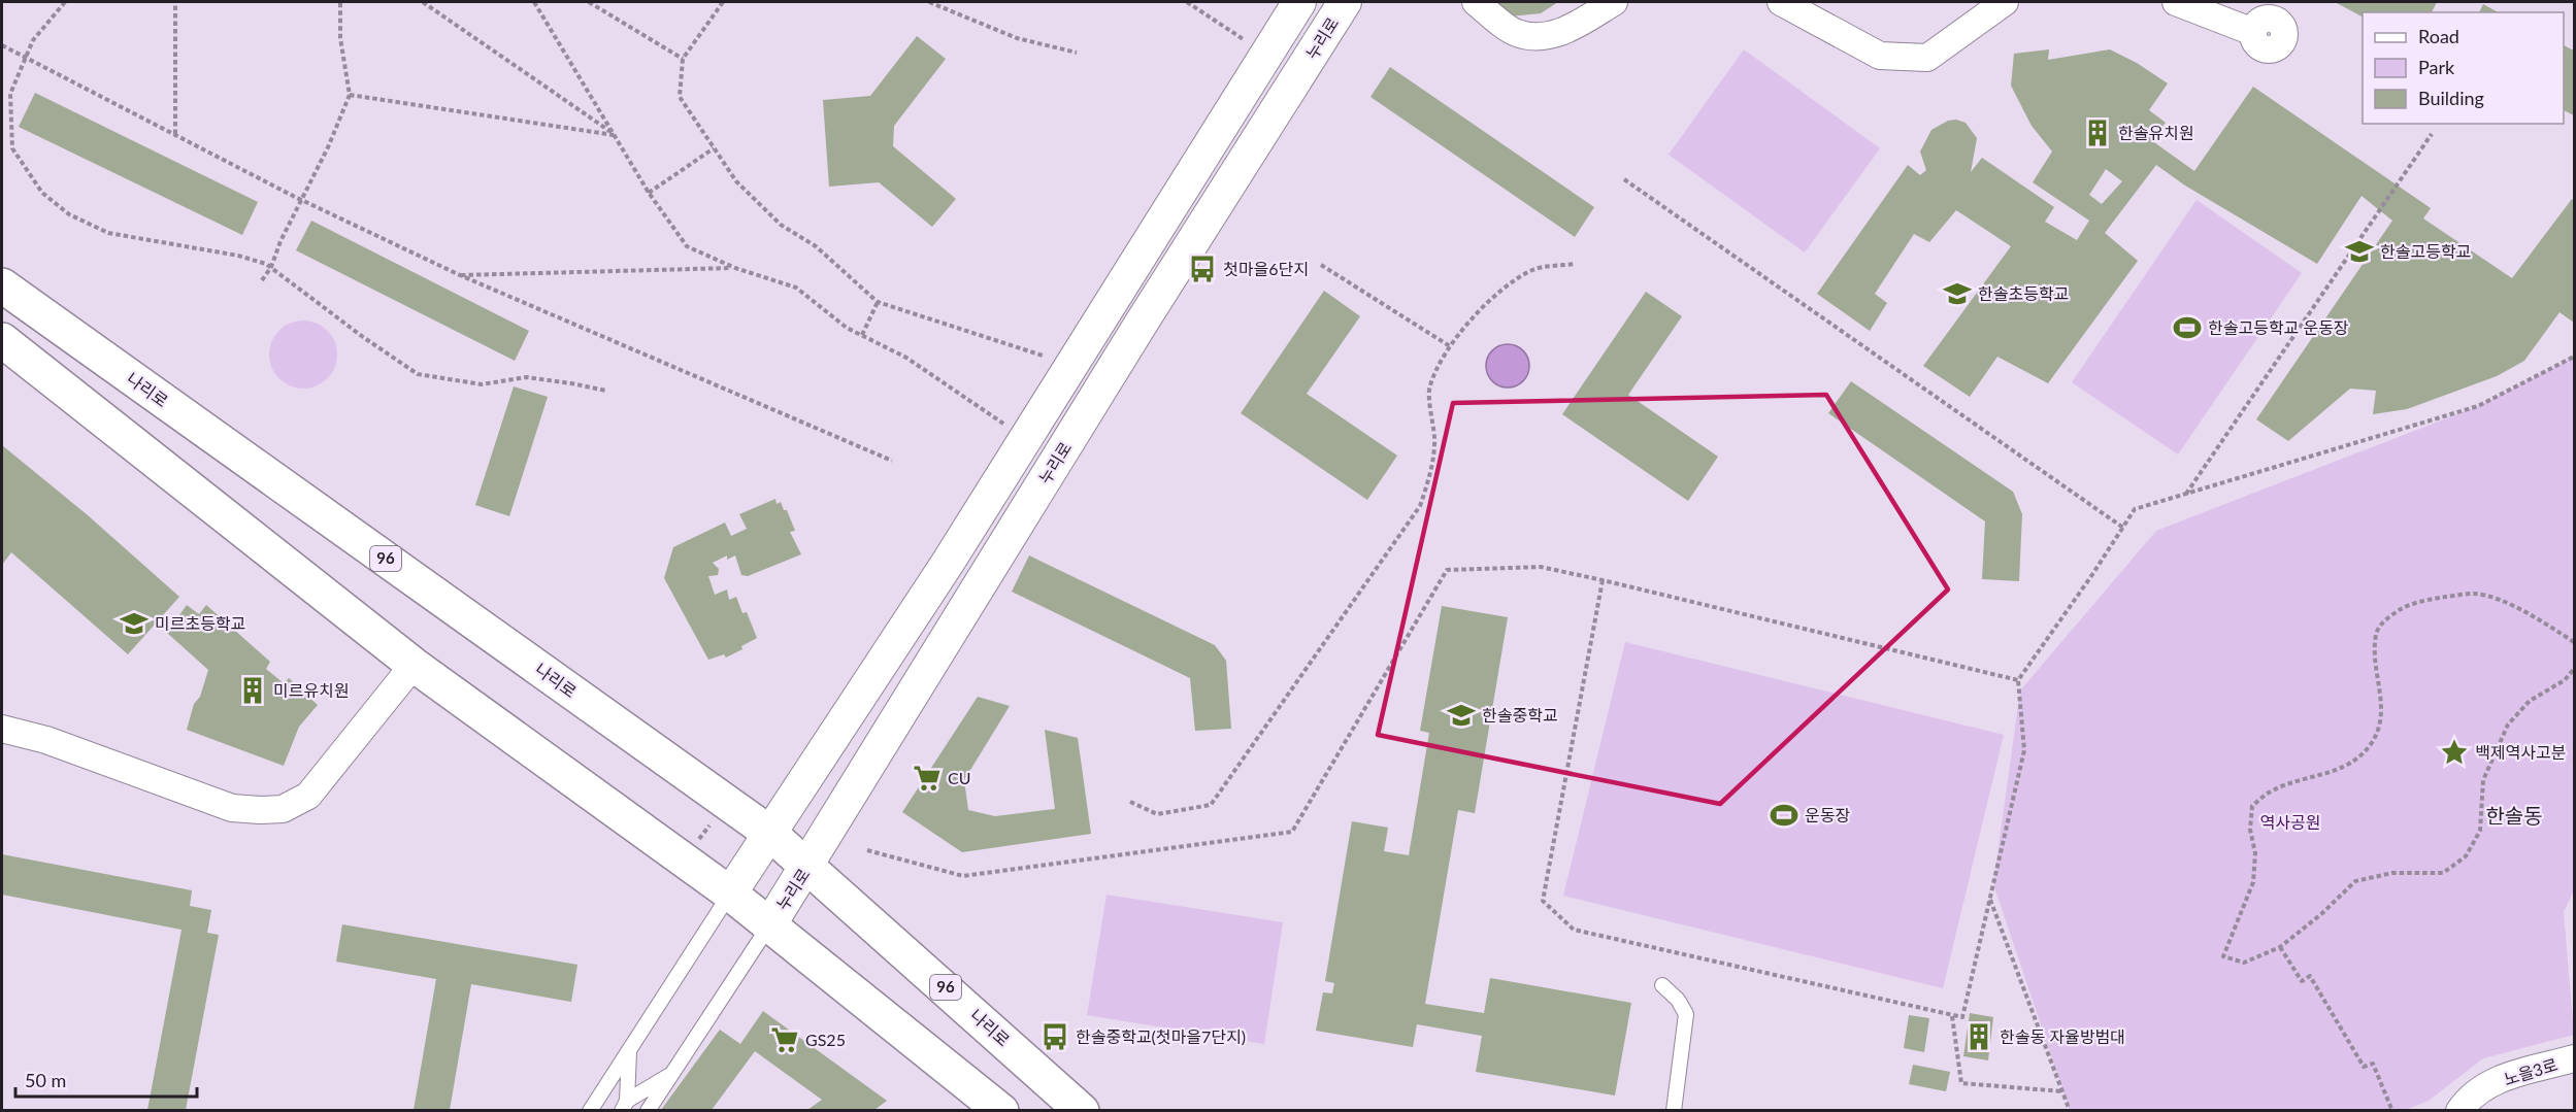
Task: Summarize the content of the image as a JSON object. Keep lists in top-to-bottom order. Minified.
{"streets":{"main road":["나리로","96"],"street":["누리로","노을3로"]},"crossings":[["누리로","나리로"]],"districts":["한솔동"],"parks":["역사공원"],"places":{"building":["한솔유치원","미르유치원","한솔동 자율방범대"],"school or university":["한솔고등학교","한솔초등학교","미르초등학교","한솔중학교"],"bus stop":["첫마을6단지","한솔중학교(첫마을7단지)"],"sports":["한솔고등학교 운동장","운동장"],"place":["백제역사고분"],"supermarket":["CU","GS25"]},"legend":["Road","Park","Building"],"scale_bar":"50 m"}
